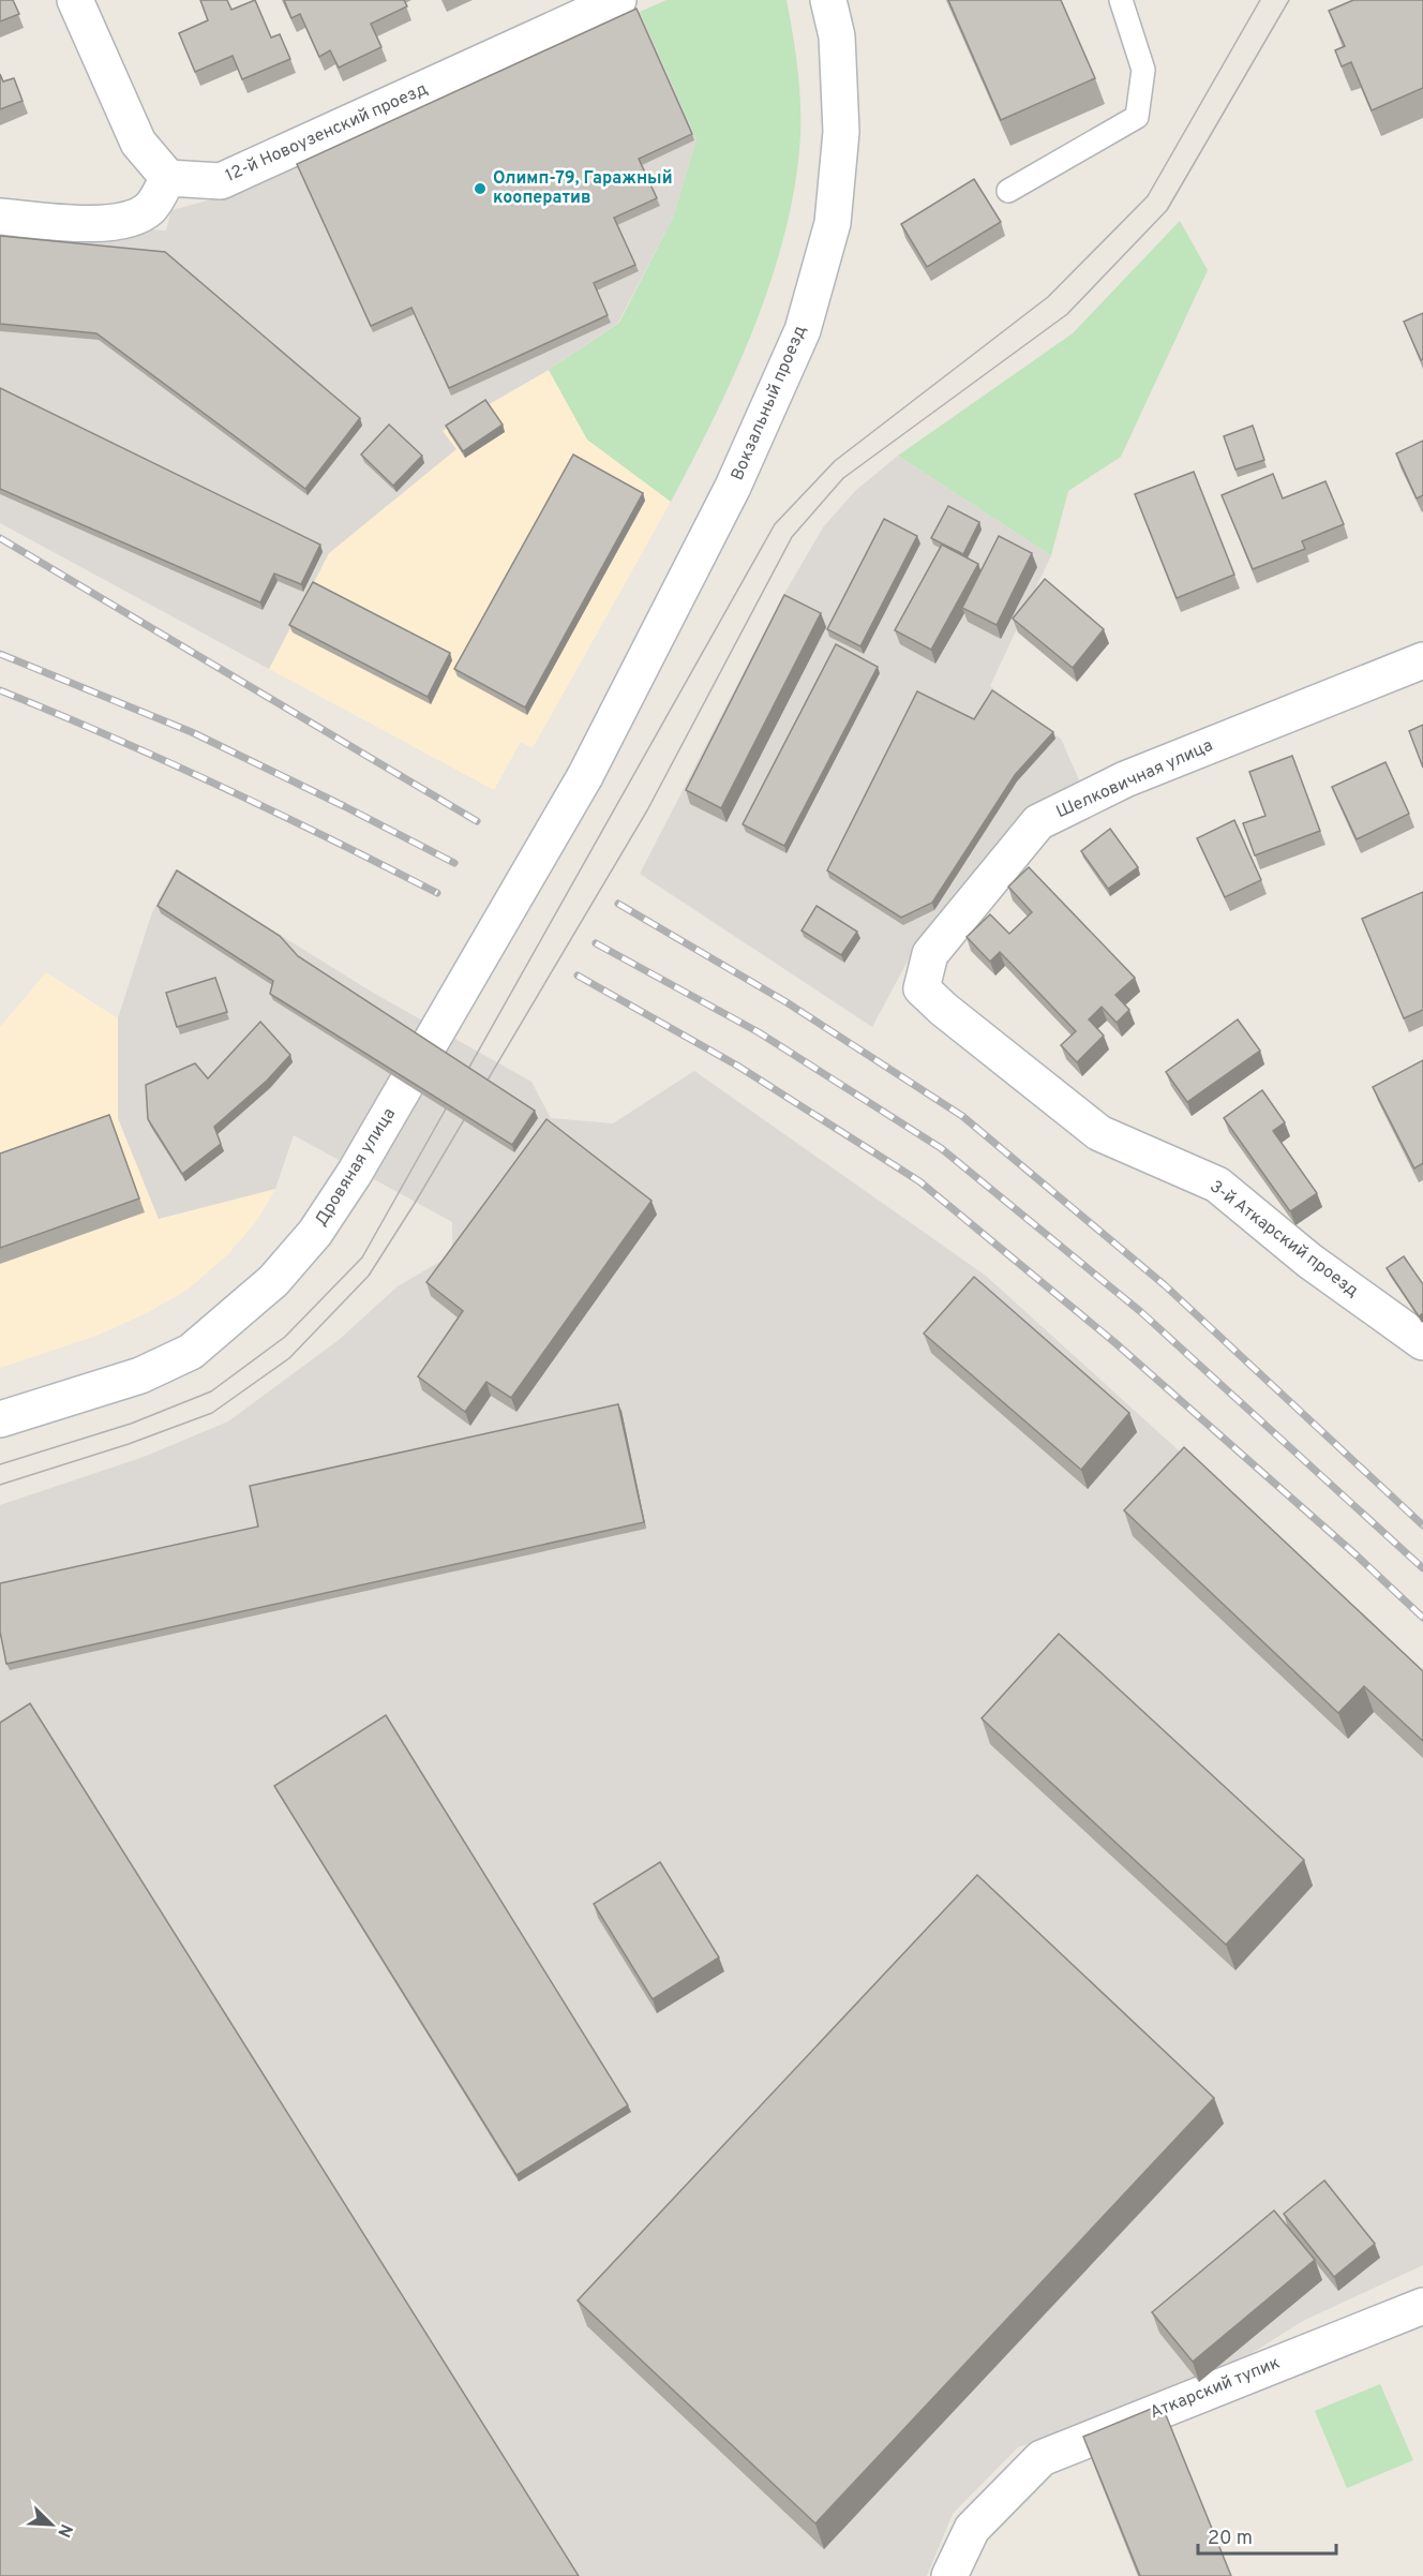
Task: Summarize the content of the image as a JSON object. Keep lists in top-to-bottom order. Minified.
{"streets":{"street":["12-й Новоузенский проезд","Вокзальный проезд","Шелковичная улица","Дровяная улица","3-й Аткарский проезд","Аткарский тупик"]},"crossings":[["Вокзальный проезд","Дровяная улица"],["Шелковичная улица","3-й Аткарский проезд"]],"places":["Олимп-79, Гаражный кооператив"],"scale_bar":"20 m","north":"bottom right"}
